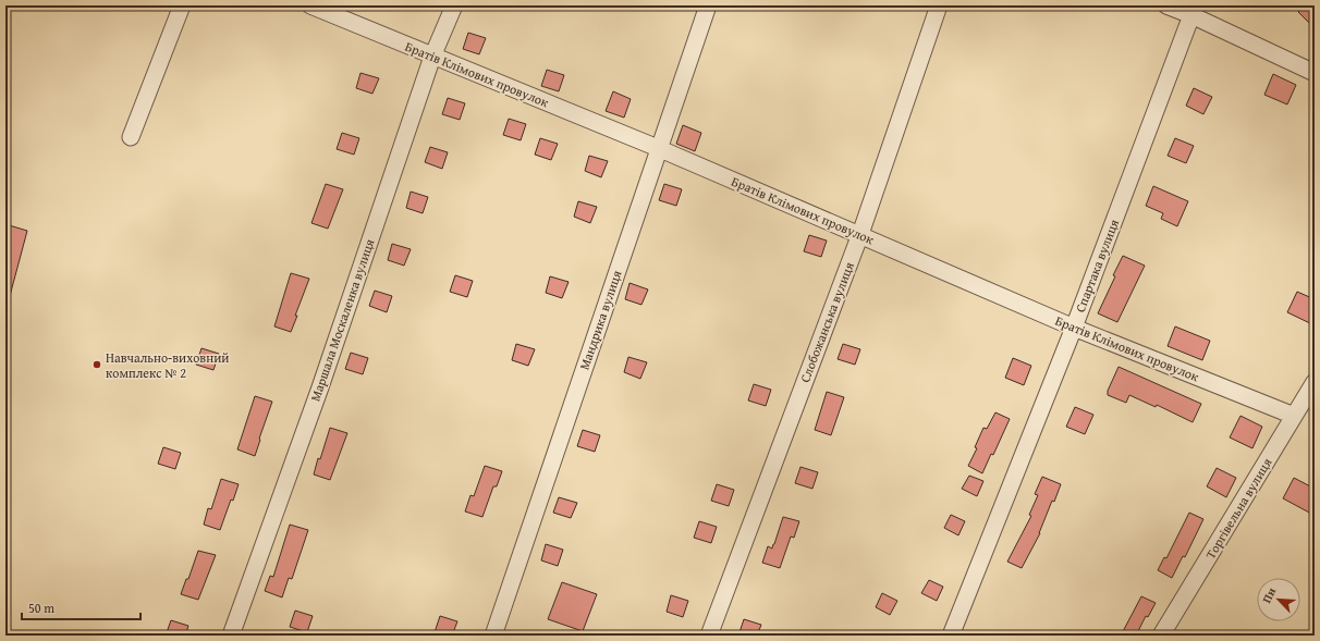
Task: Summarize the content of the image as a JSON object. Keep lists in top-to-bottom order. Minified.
{"streets":{"street":["Братів Клімових провулок","Спартака вулиця","Маршала Москаленка вулиця","Мандрика вулиця","Слобожанська вулиця","Торгівельна вулиця"]},"crossings":[["Братів Клімових провулок","Спартака вулиця"],["Братів Клімових провулок","Маршала Москаленка вулиця"],["Братів Клімових провулок","Мандрика вулиця"],["Братів Клімових провулок","Слобожанська вулиця"],["Братів Клімових провулок","Торгівельна вулиця"]],"places":["Навчально-виховний комплекс № 2"],"scale_bar":"50 m","north":"top left"}
